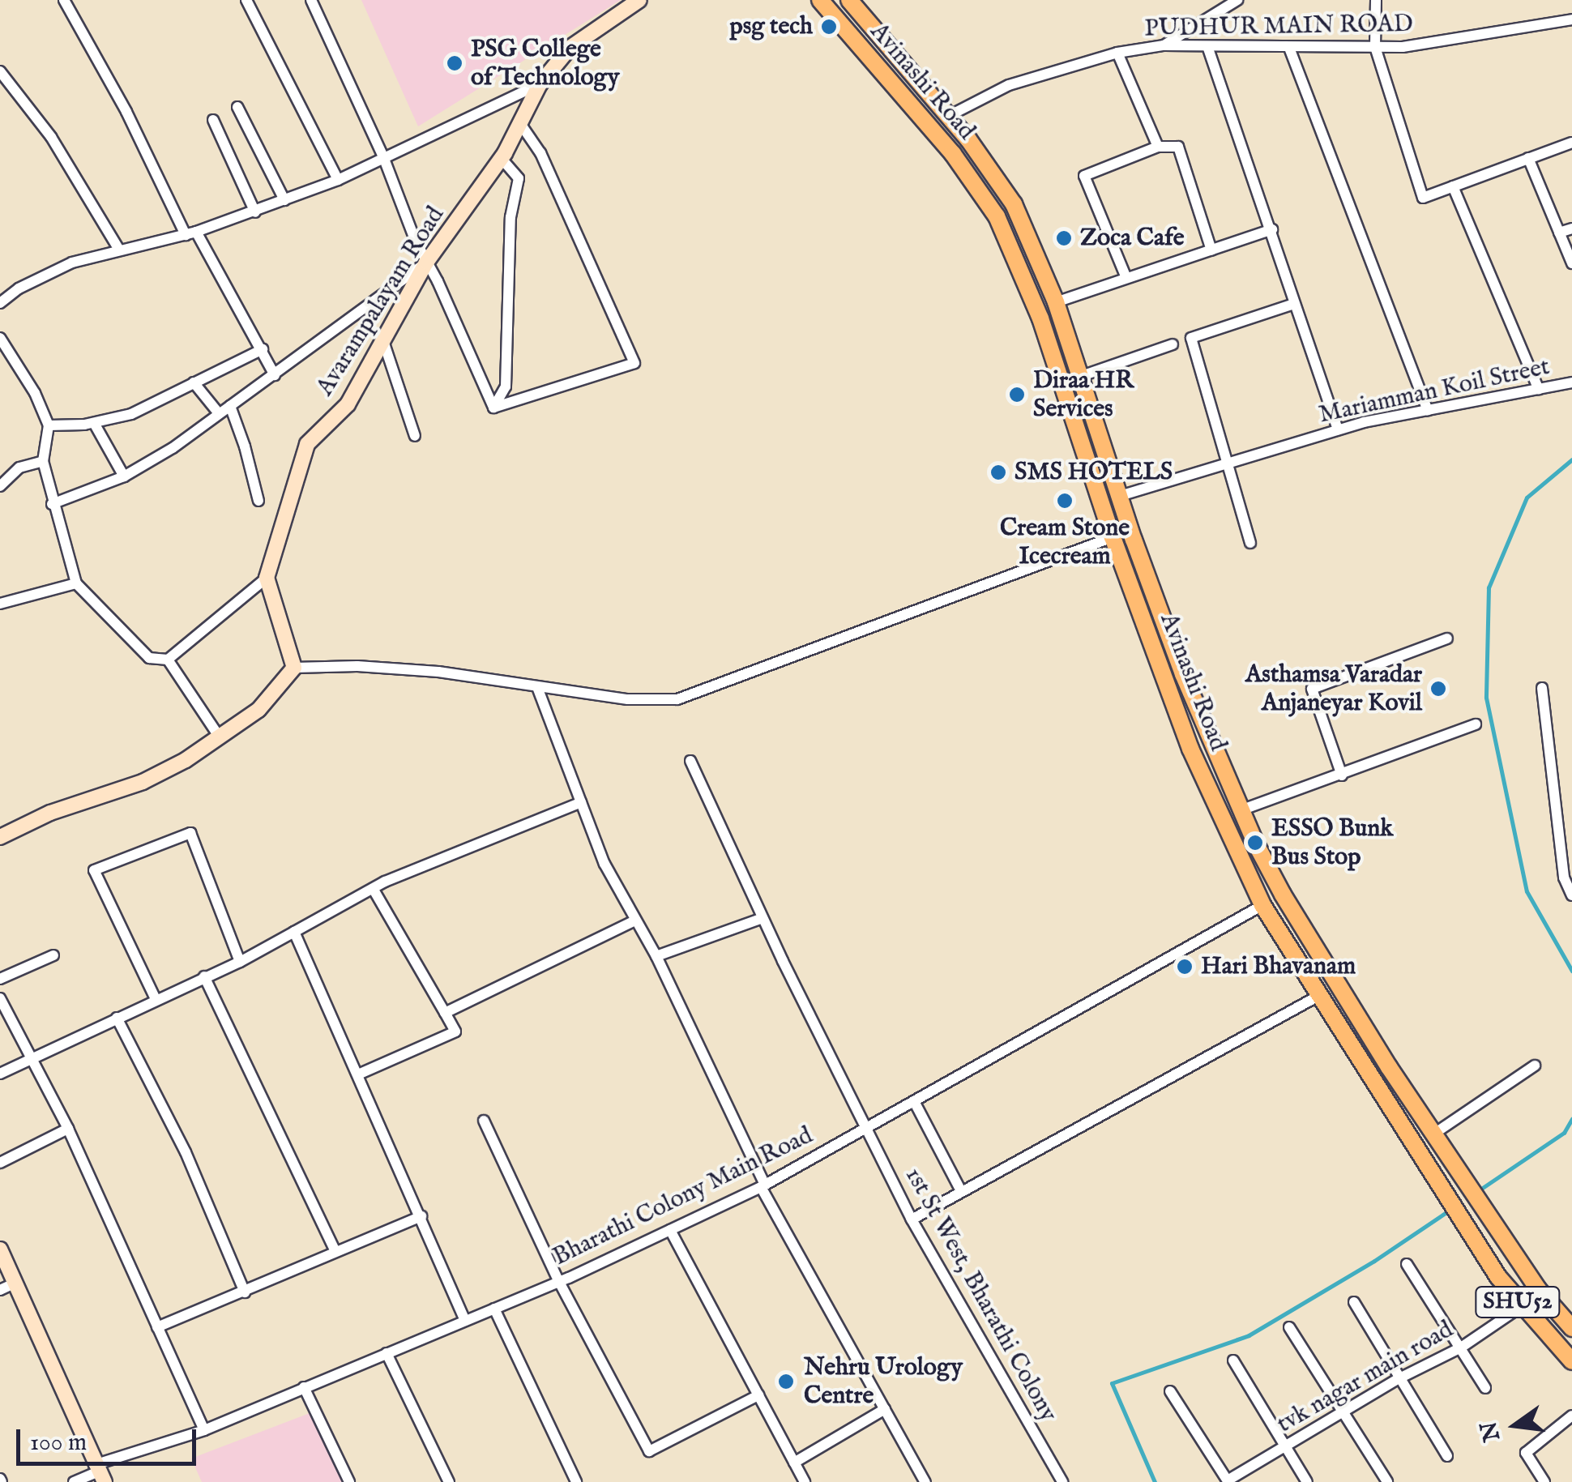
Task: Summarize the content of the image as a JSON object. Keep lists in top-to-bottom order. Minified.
{"streets":{"main road":["Avinashi Road","SHU52"],"street":["PUDHUR MAIN ROAD","Avarampalayam Road","Mariamman Koil Street","Bharathi Colony Main Road","1st St West, Bharathi Colony","tvk nagar main road"]},"crossings":[["PUDHUR MAIN ROAD","Avinashi Road"],["Avinashi Road","Mariamman Koil Street"],["Avinashi Road","Bharathi Colony Main Road"],["Avinashi Road","tvk nagar main road"],["Bharathi Colony Main Road","1st St West, Bharathi Colony"]],"places":["psg tech","PSG College of Technology","Zoca Cafe","Diraa HR Services","SMS HOTELS","Cream Stone Icecream","Asthamsa Varadar Anjaneyar Kovil","ESSO Bunk Bus Stop","Hari Bhavanam","Nehru Urology Centre"],"scale_bar":"100 m","north":"left"}
